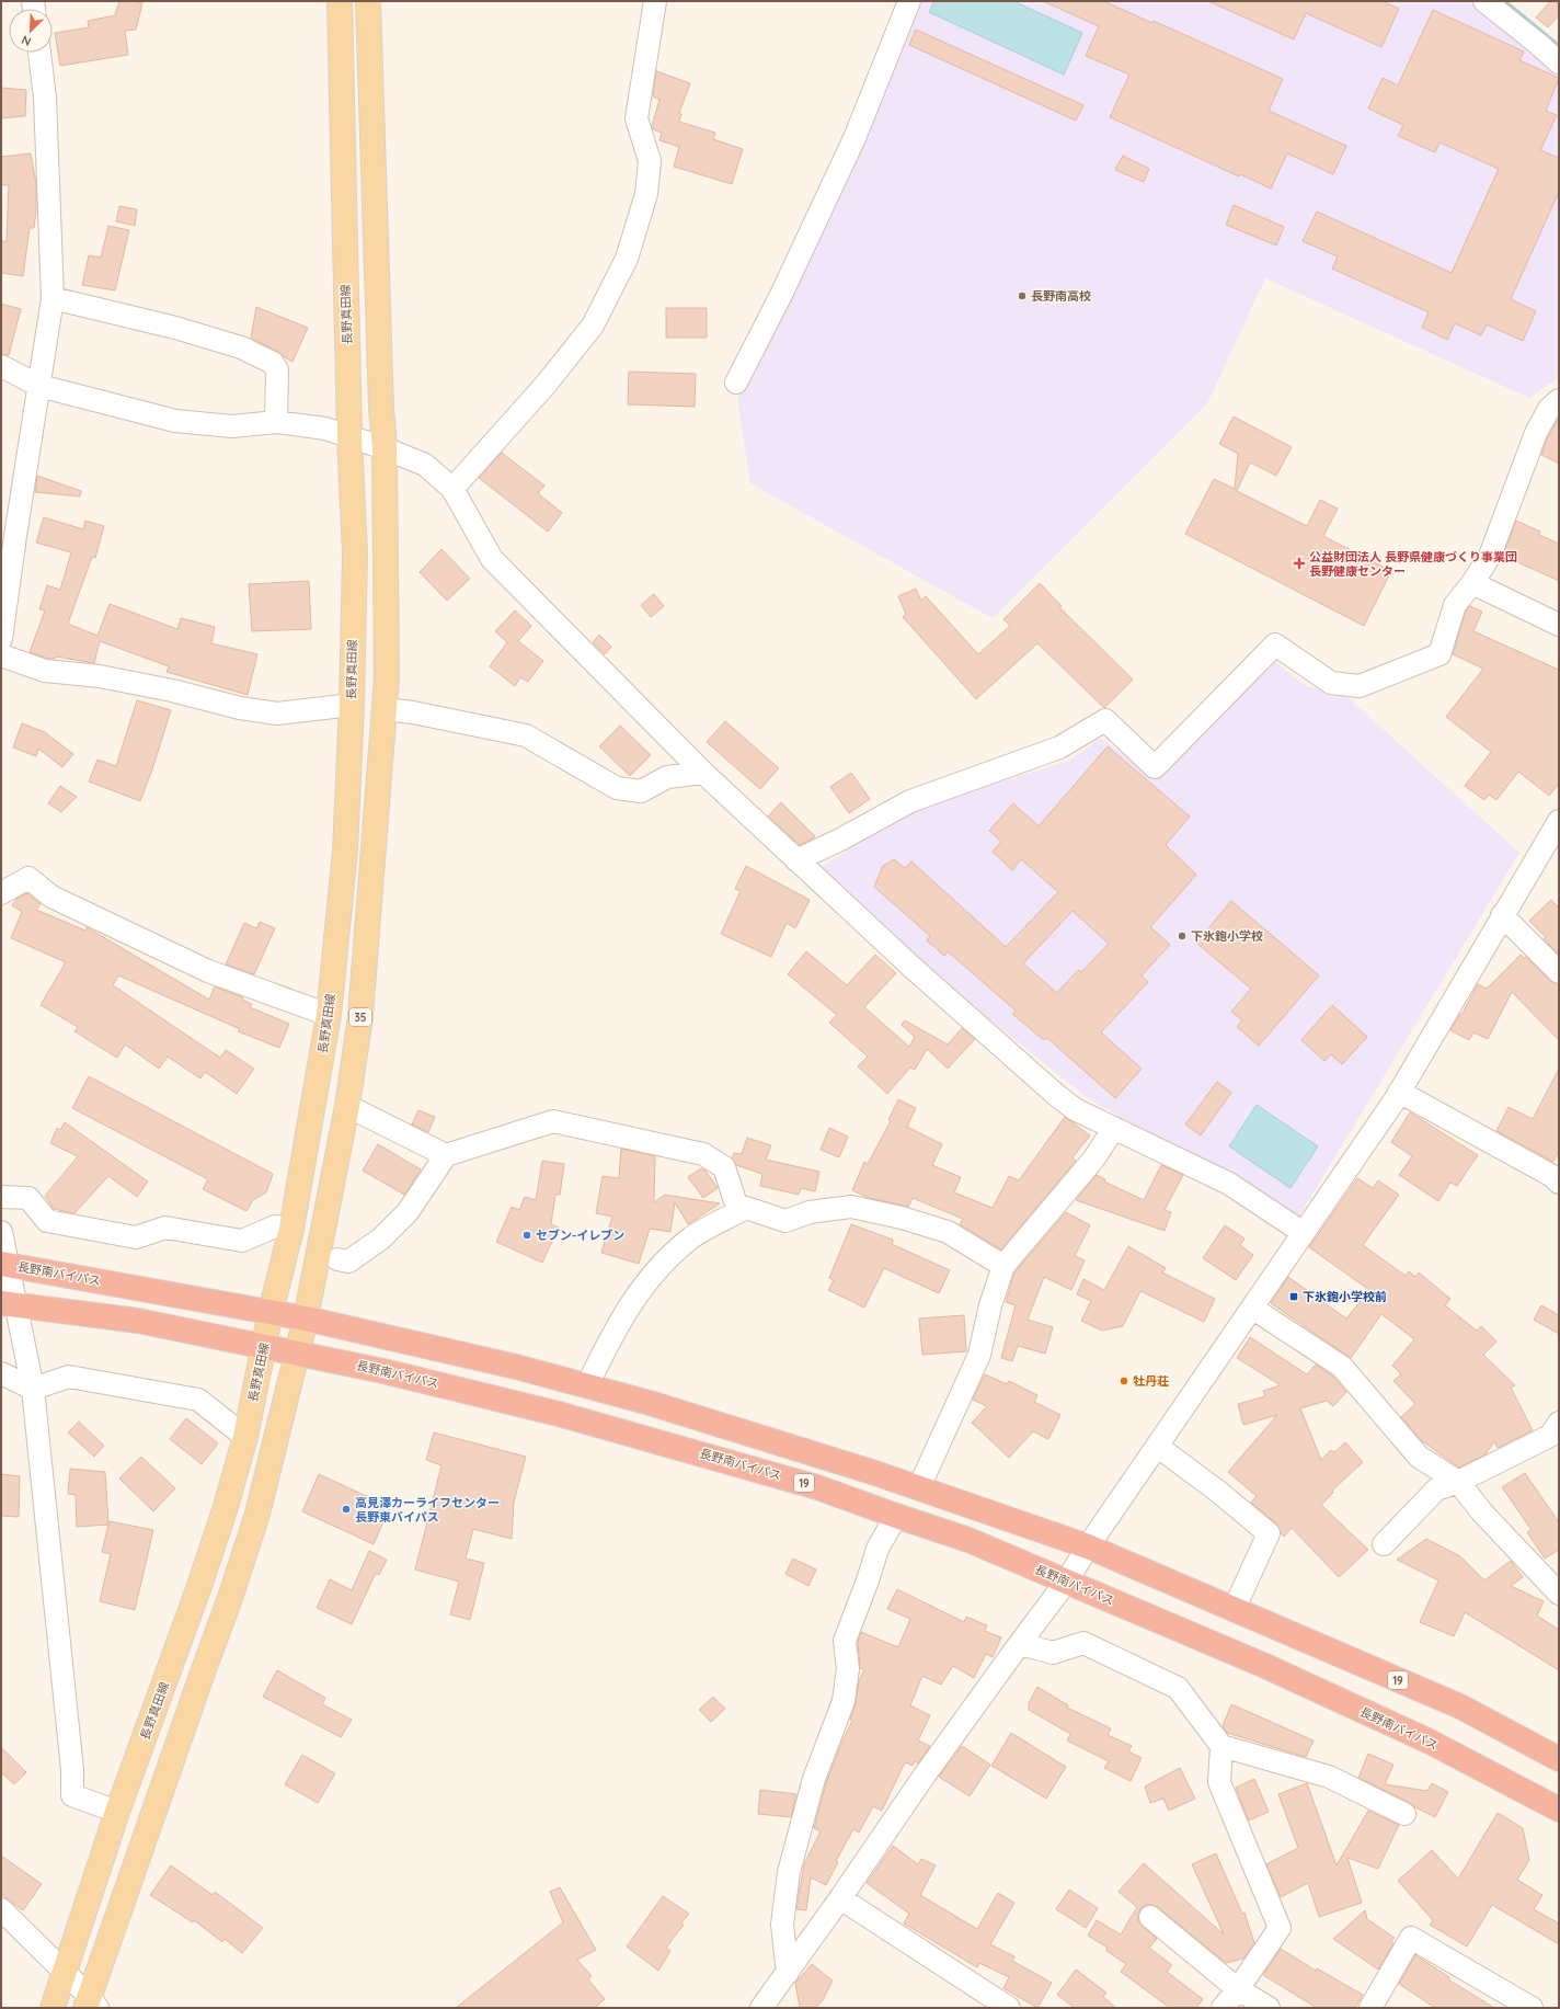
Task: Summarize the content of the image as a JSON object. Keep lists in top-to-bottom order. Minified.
{"streets":{"highway":["長野南バイパス","19"],"main road":["長野真田線","35"]},"crossings":[["長野真田線","長野南バイパス"],["35","長野南バイパス"]],"places":{"other":["長野南高校","下氷鉋小学校","セブン-イレブン","牡丹荘","高見澤カーライフセンター 長野東バイパス"],"health":["公益財団法人 長野県健康づくり事業団 長野健康センター"],"transit":["下氷鉋小学校前"]},"north":"bottom left"}
